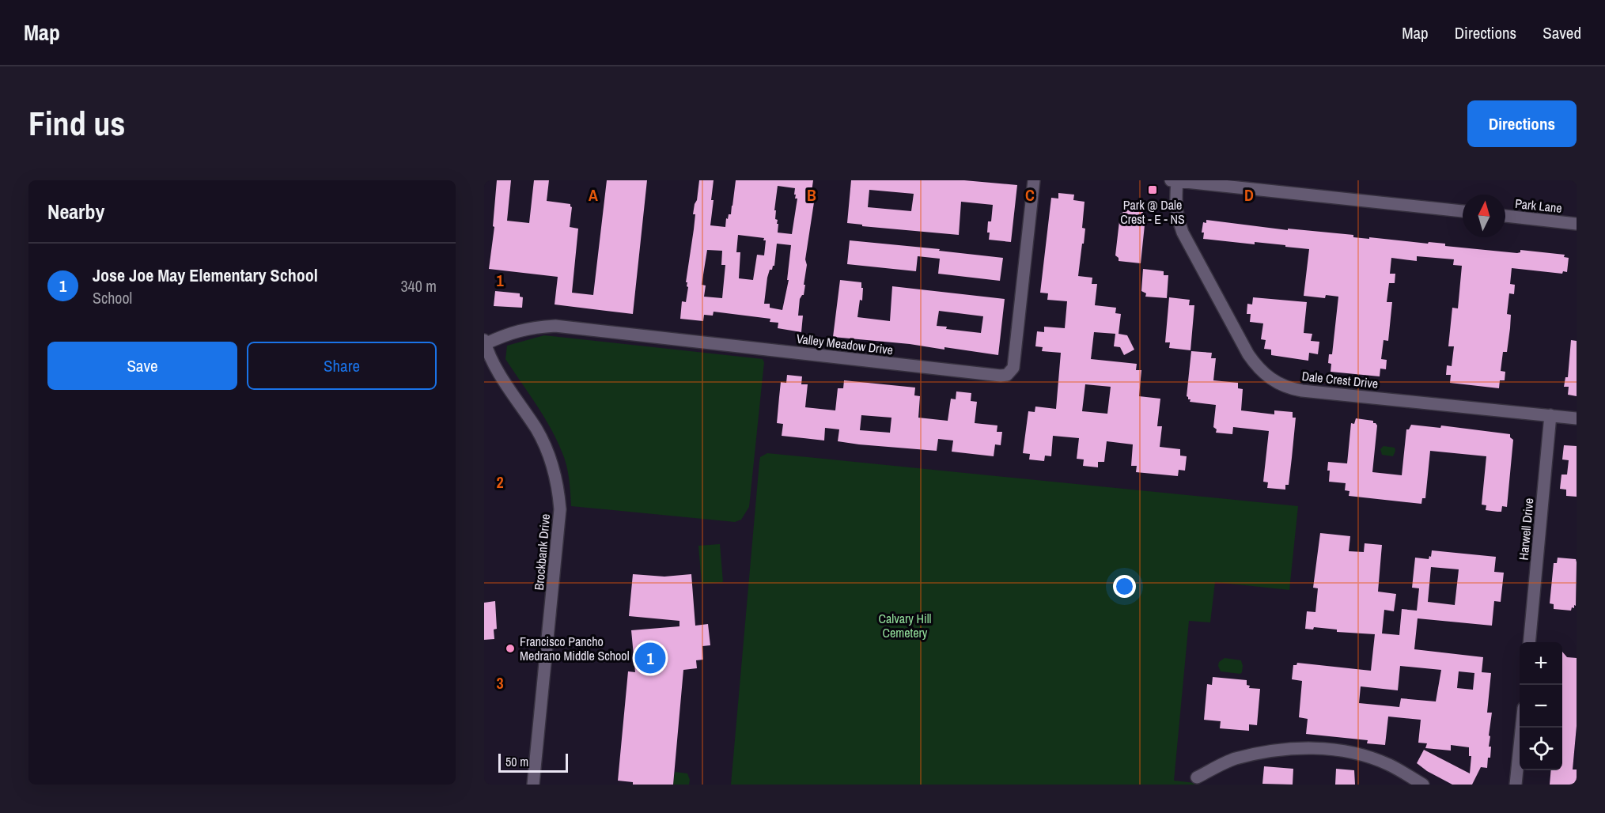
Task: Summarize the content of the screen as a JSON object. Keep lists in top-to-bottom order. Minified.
{"streets":{"street":["Park Lane","Valley Meadow Drive","Dale Crest Drive","Harwell Drive","Brockbank Drive"]},"crossings":[["Valley Meadow Drive","Brockbank Drive"],["Dale Crest Drive","Harwell Drive"]],"parks":["Calvary Hill Cemetery"],"places":{"transit":["Park @ Dale Crest - E - NS"],"other":["Francisco Pancho Medrano Middle School"]},"scale_bar":"50 m","north":"top","page":{"header":"Map","nav":["Map","Directions","Saved"],"buttons":["Directions",["Save","Share"]],"title":"Find us","heading":"Nearby","list":[{"mark":"1","name":"Jose Joe May Elementary School","note":"School","value":"340 m"}],"pins":"1","map_buttons":["+","−"],"scale":"50 m"},"grid":{"columns":["A","B","C","D"],"rows":["1","2","3"]}}
